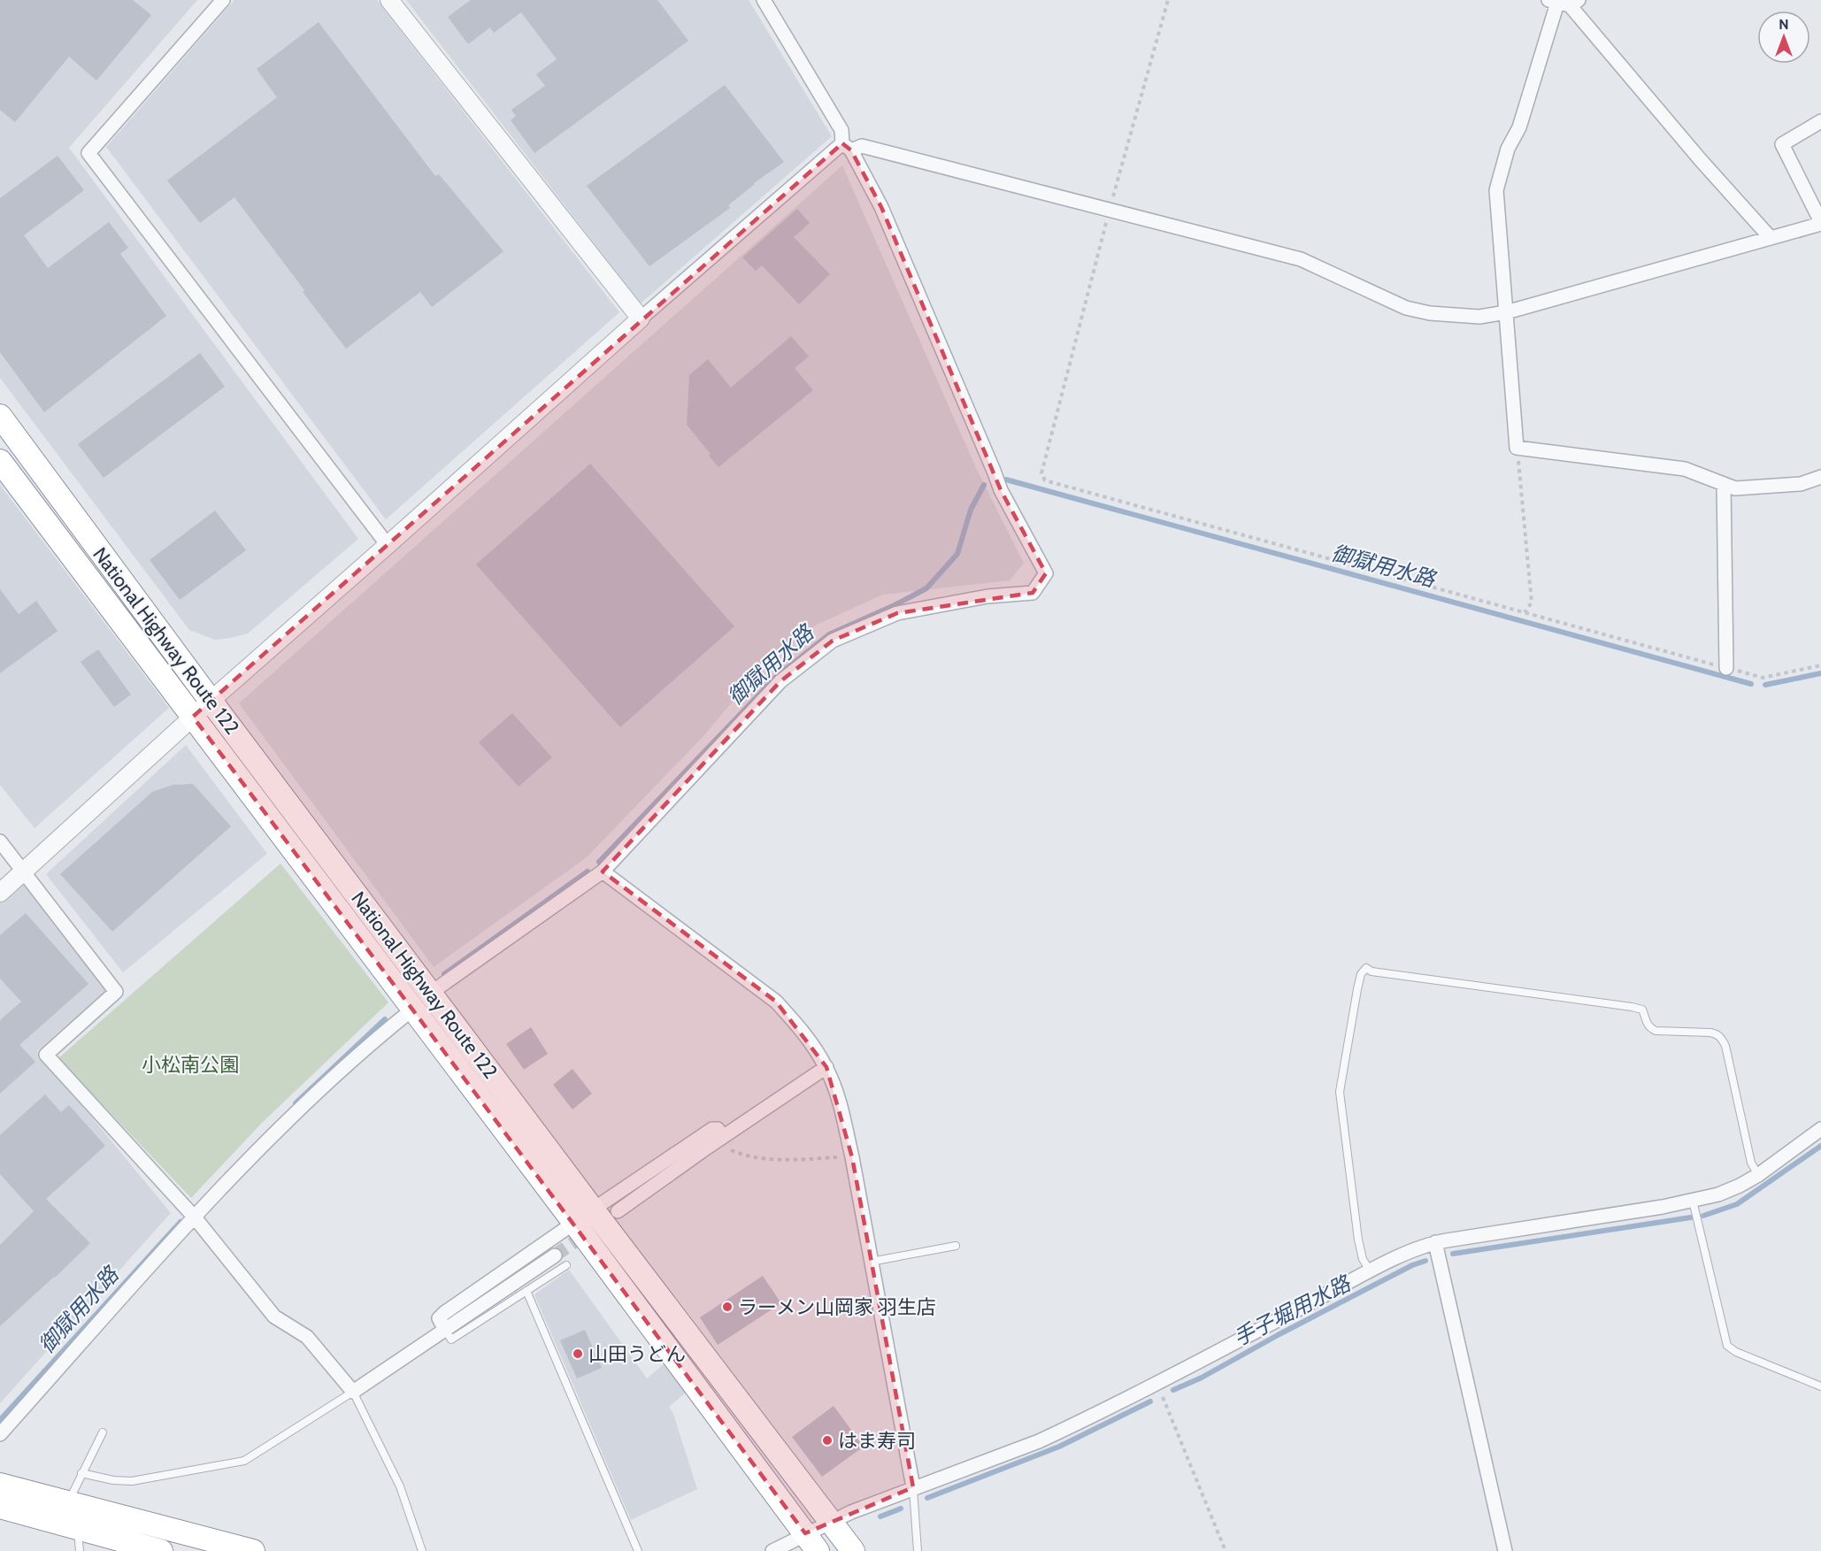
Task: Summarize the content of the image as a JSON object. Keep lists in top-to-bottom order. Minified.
{"streets":{"highway":["National Highway Route 122"]},"water":["御獄用水路","手子堀用水路"],"parks":["小松南公園"],"places":["ラーメン山岡家 羽生店","山田うどん","はま寿司"],"north":"top"}
